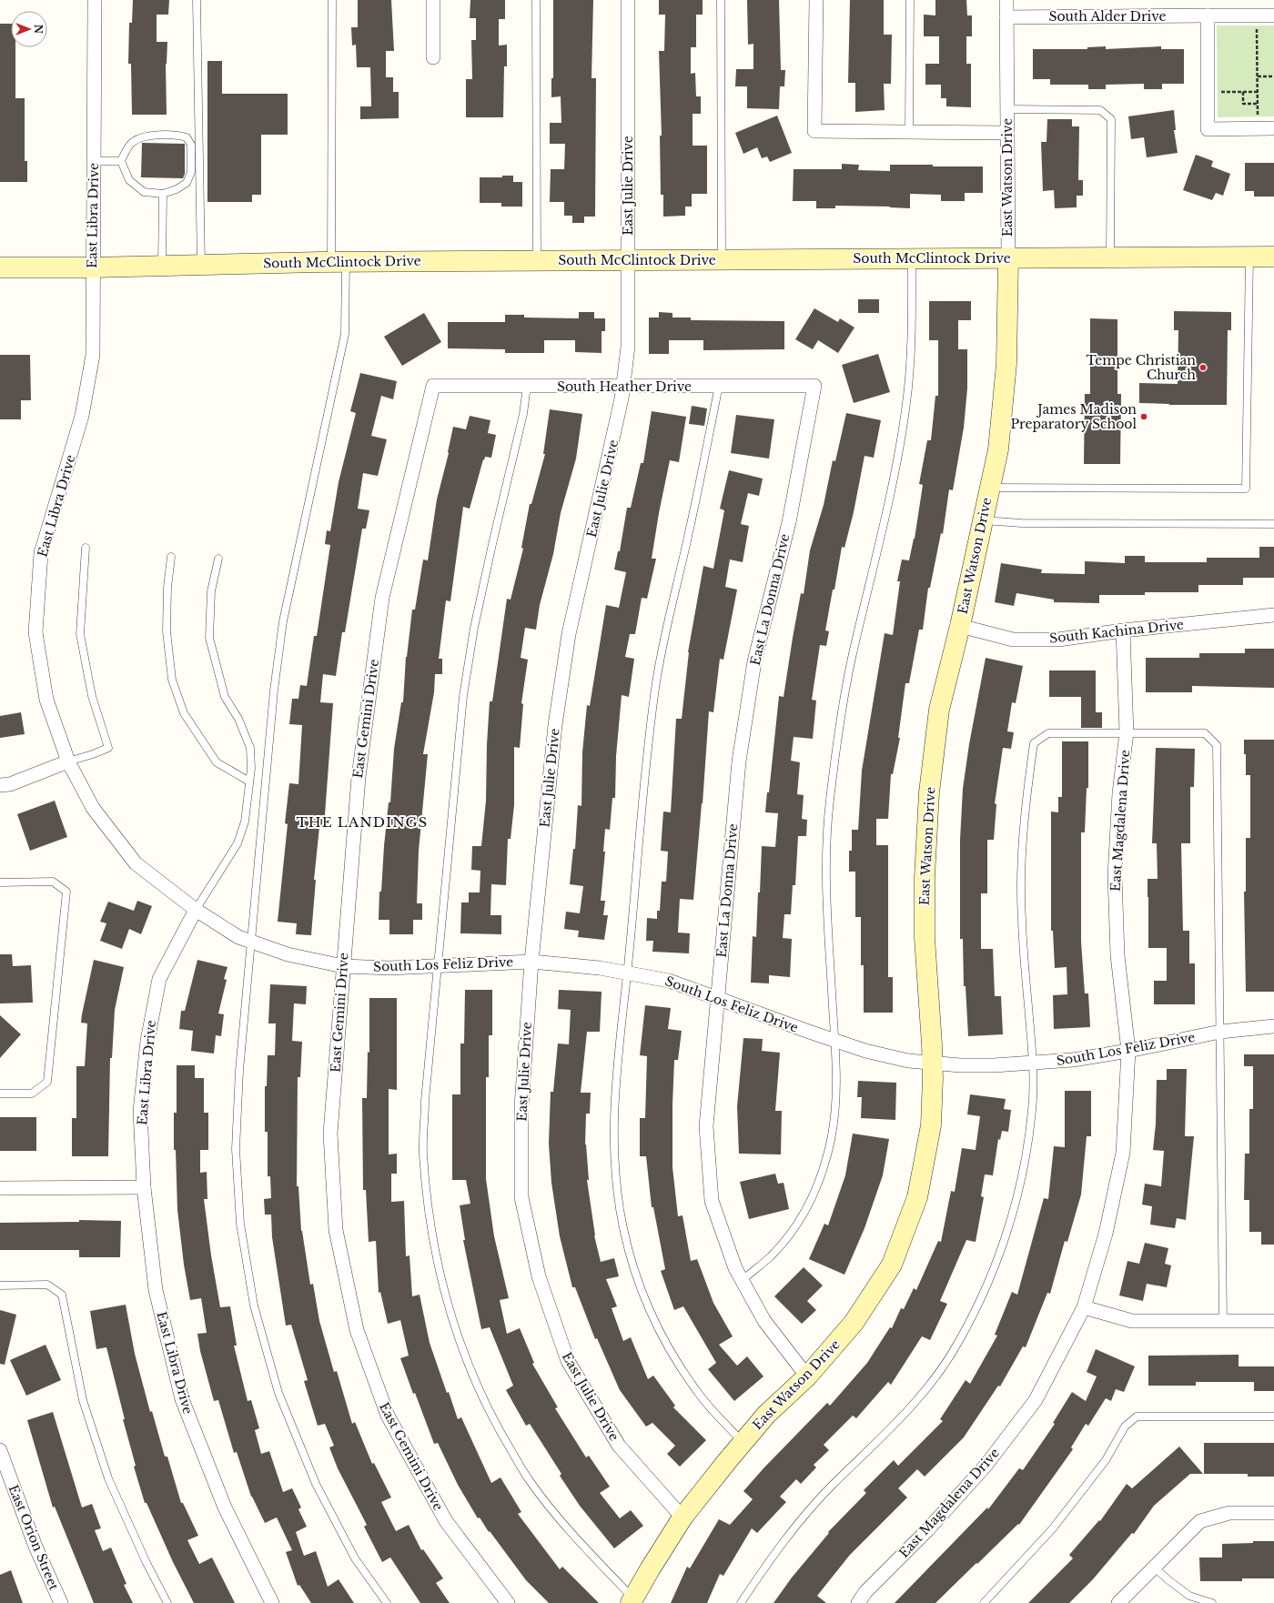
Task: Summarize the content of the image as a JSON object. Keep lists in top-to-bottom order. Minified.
{"streets":{"street":["South Alder Drive","East Watson Drive","East Julie Drive","East Libra Drive","South McClintock Drive","South Heather Drive","East La Donna Drive","South Kachina Drive","East Gemini Drive","East Magdalena Drive","South Los Feliz Drive","East Orion Street"]},"crossings":[["South Alder Drive","East Watson Drive"],["East Watson Drive","East Julie Drive"],["East Watson Drive","South McClintock Drive"],["East Watson Drive","East La Donna Drive"],["East Watson Drive","South Kachina Drive"],["East Watson Drive","South Los Feliz Drive"],["East Julie Drive","South McClintock Drive"],["East Julie Drive","South Heather Drive"],["East Julie Drive","South Los Feliz Drive"],["East Libra Drive","South McClintock Drive"],["East Libra Drive","South Los Feliz Drive"],["South Heather Drive","East La Donna Drive"],["South Heather Drive","East Gemini Drive"],["East La Donna Drive","South Los Feliz Drive"],["South Kachina Drive","East Magdalena Drive"],["East Gemini Drive","South Los Feliz Drive"],["East Magdalena Drive","South Los Feliz Drive"]],"districts":["THE LANDINGS"],"places":["Tempe Christian Church","James Madison Preparatory School"],"north":"right"}
